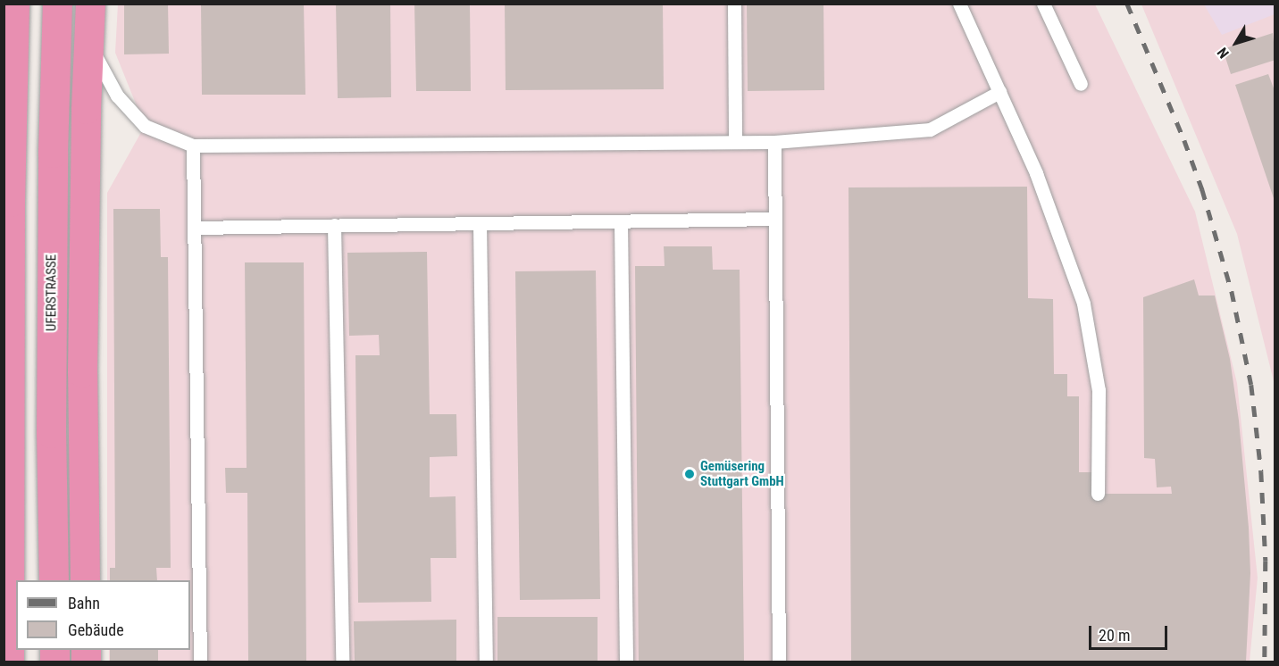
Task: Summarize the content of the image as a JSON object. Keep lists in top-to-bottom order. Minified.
{"streets":{"highway":["UFERSTRASSE"]},"places":["Gemüsering Stuttgart GmbH"],"legend":["Bahn","Gebäude"],"scale_bar":"20 m","north":"bottom left"}
